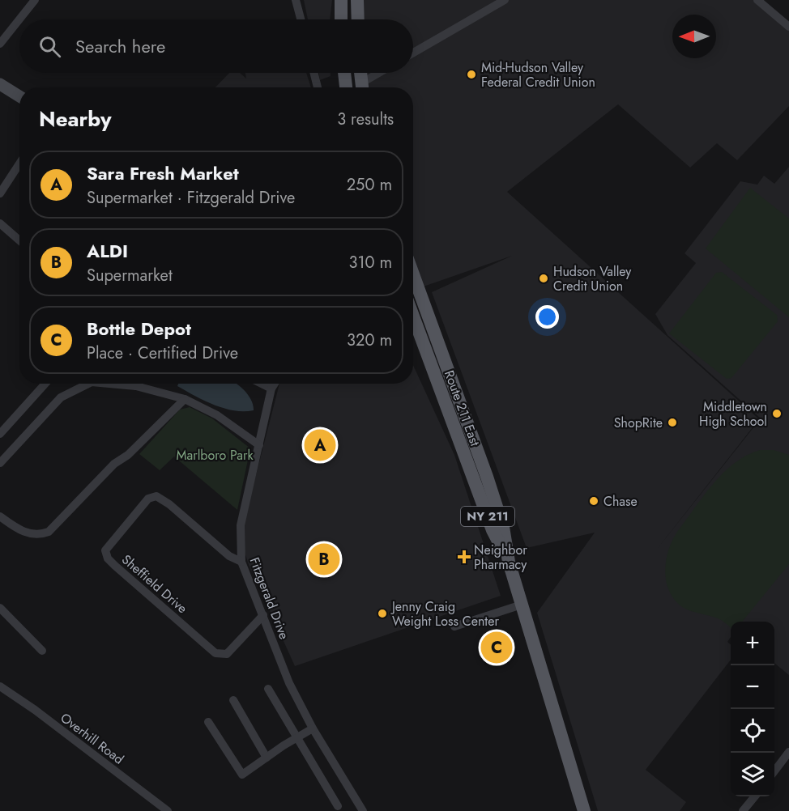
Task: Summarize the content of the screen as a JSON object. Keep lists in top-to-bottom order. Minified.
{"streets":{"main road":["Route 211 East","NY 211"],"street":["Sheffield Drive","Fitzgerald Drive","Overhill Road"]},"crossings":[["Sheffield Drive","Fitzgerald Drive"]],"parks":["Marlboro Park"],"places":{"other":["Mid-Hudson Valley Federal Credit Union","Hudson Valley Credit Union","Middletown High School","ShopRite","Chase","Jenny Craig Weight Loss Center"],"health":["Neighbor Pharmacy"]},"north":"left","page":{"search":"Search here","heading":["Nearby","3 results"],"list":[{"mark":"A","name":"Sara Fresh Market","note":"Supermarket · Fitzgerald Drive","value":"250 m"},{"mark":"B","name":"ALDI","note":"Supermarket","value":"310 m"},{"mark":"C","name":"Bottle Depot","note":"Place · Certified Drive","value":"320 m"}],"pins":["A","B","C"],"map_buttons":["+","−"]}}
